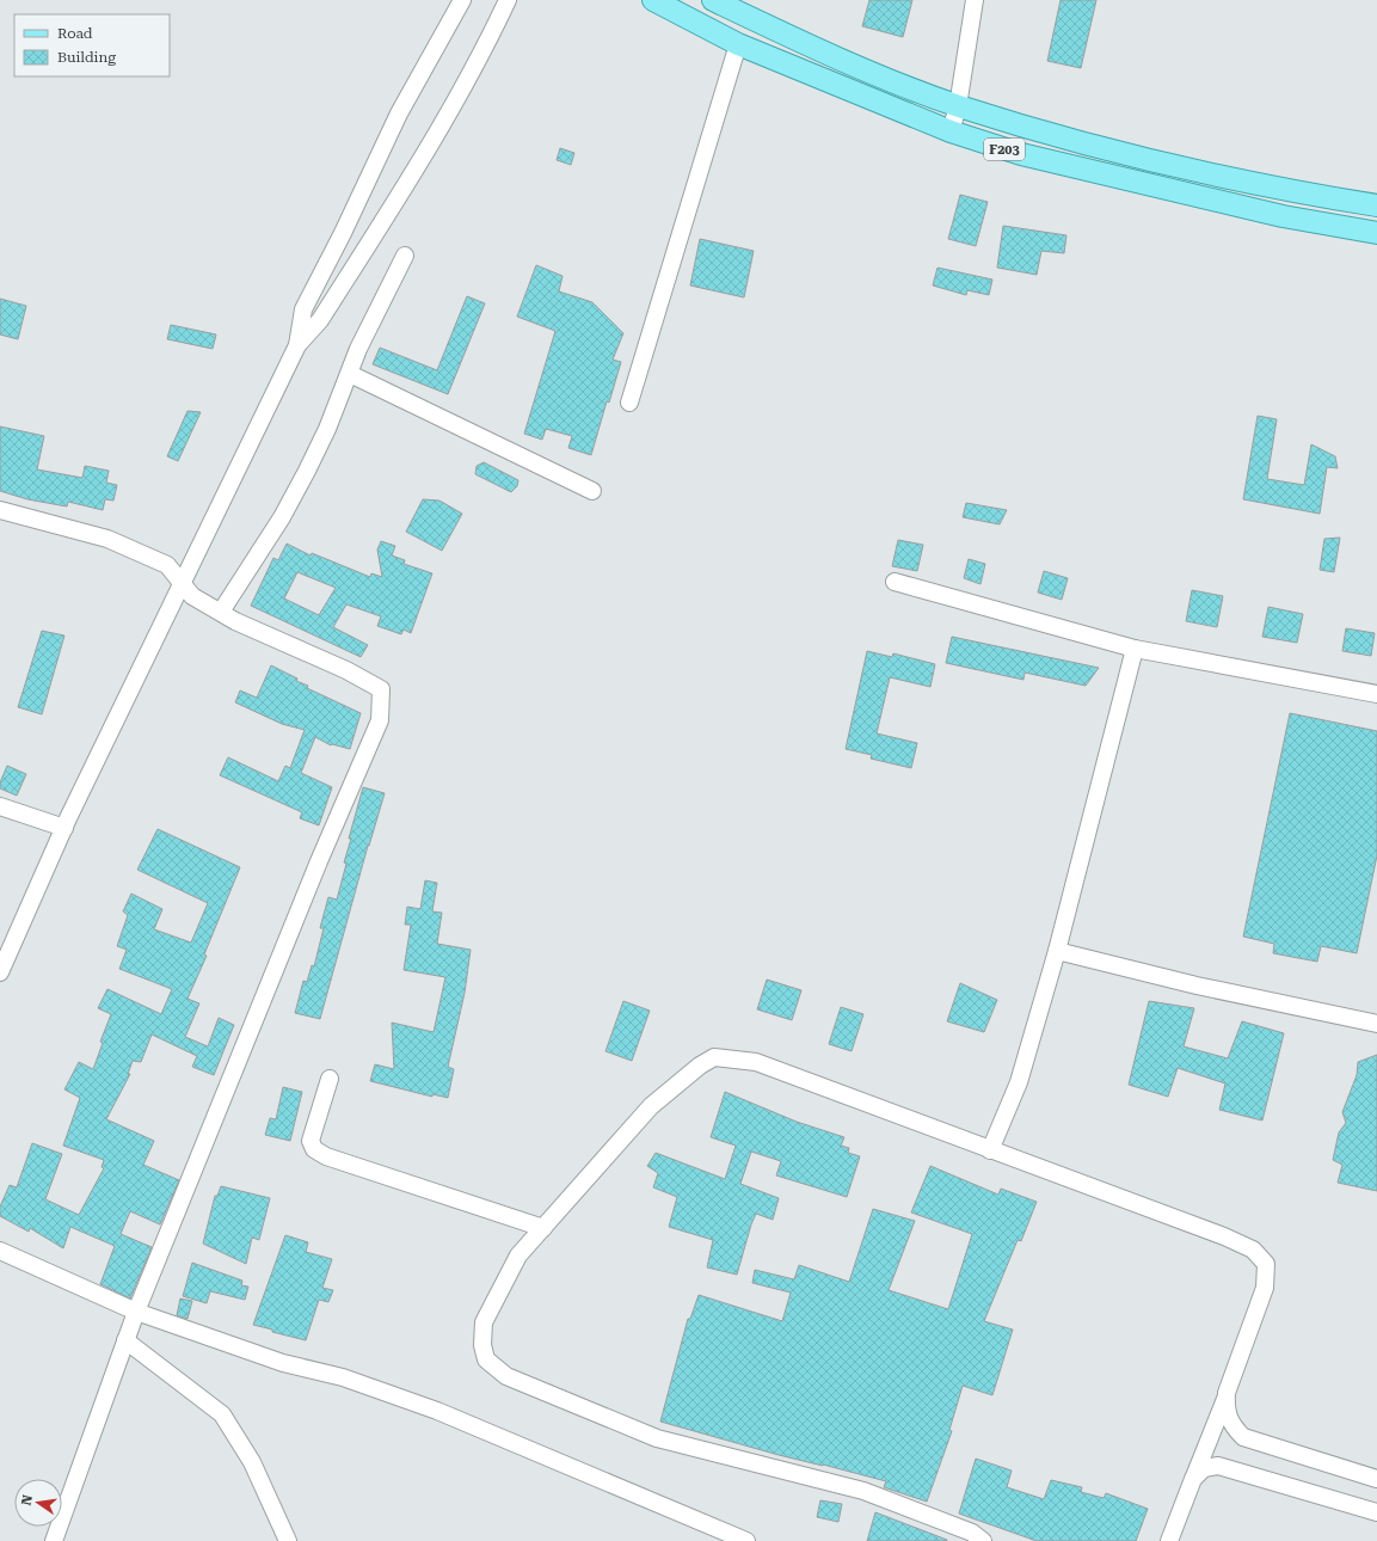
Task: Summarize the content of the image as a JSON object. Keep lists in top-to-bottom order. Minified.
{"streets":{"main road":["F203"]},"legend":["Road","Building"],"north":"left"}
